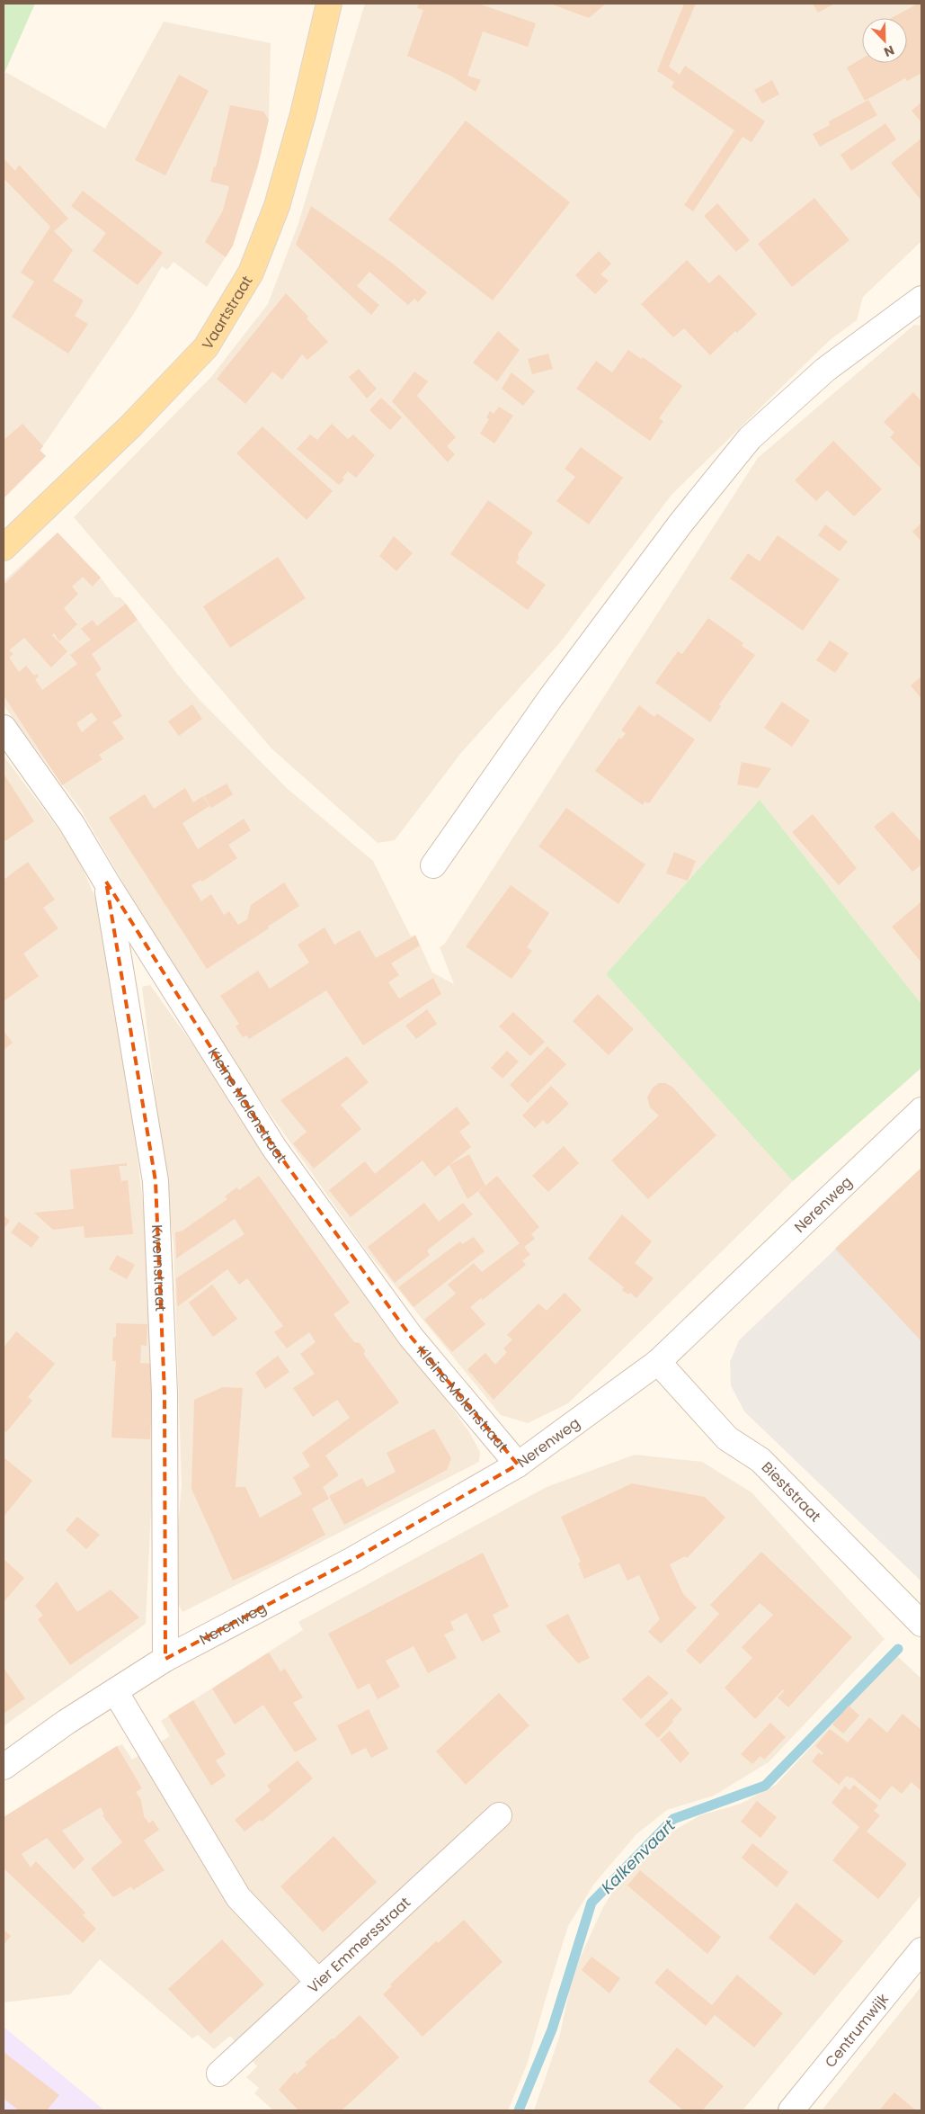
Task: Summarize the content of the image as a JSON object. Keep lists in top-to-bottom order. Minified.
{"streets":{"main road":["Vaartstraat"],"street":["Kleine Molenstraat","Nerenweg","Kwernstraat","Bieststraat","Vier Emmersstraat","Centrumwijk"]},"crossings":[["Kleine Molenstraat","Nerenweg"],["Kleine Molenstraat","Kwernstraat"],["Nerenweg","Kwernstraat"],["Nerenweg","Bieststraat"]],"water":["Kalkenvaart"],"north":"bottom right"}
